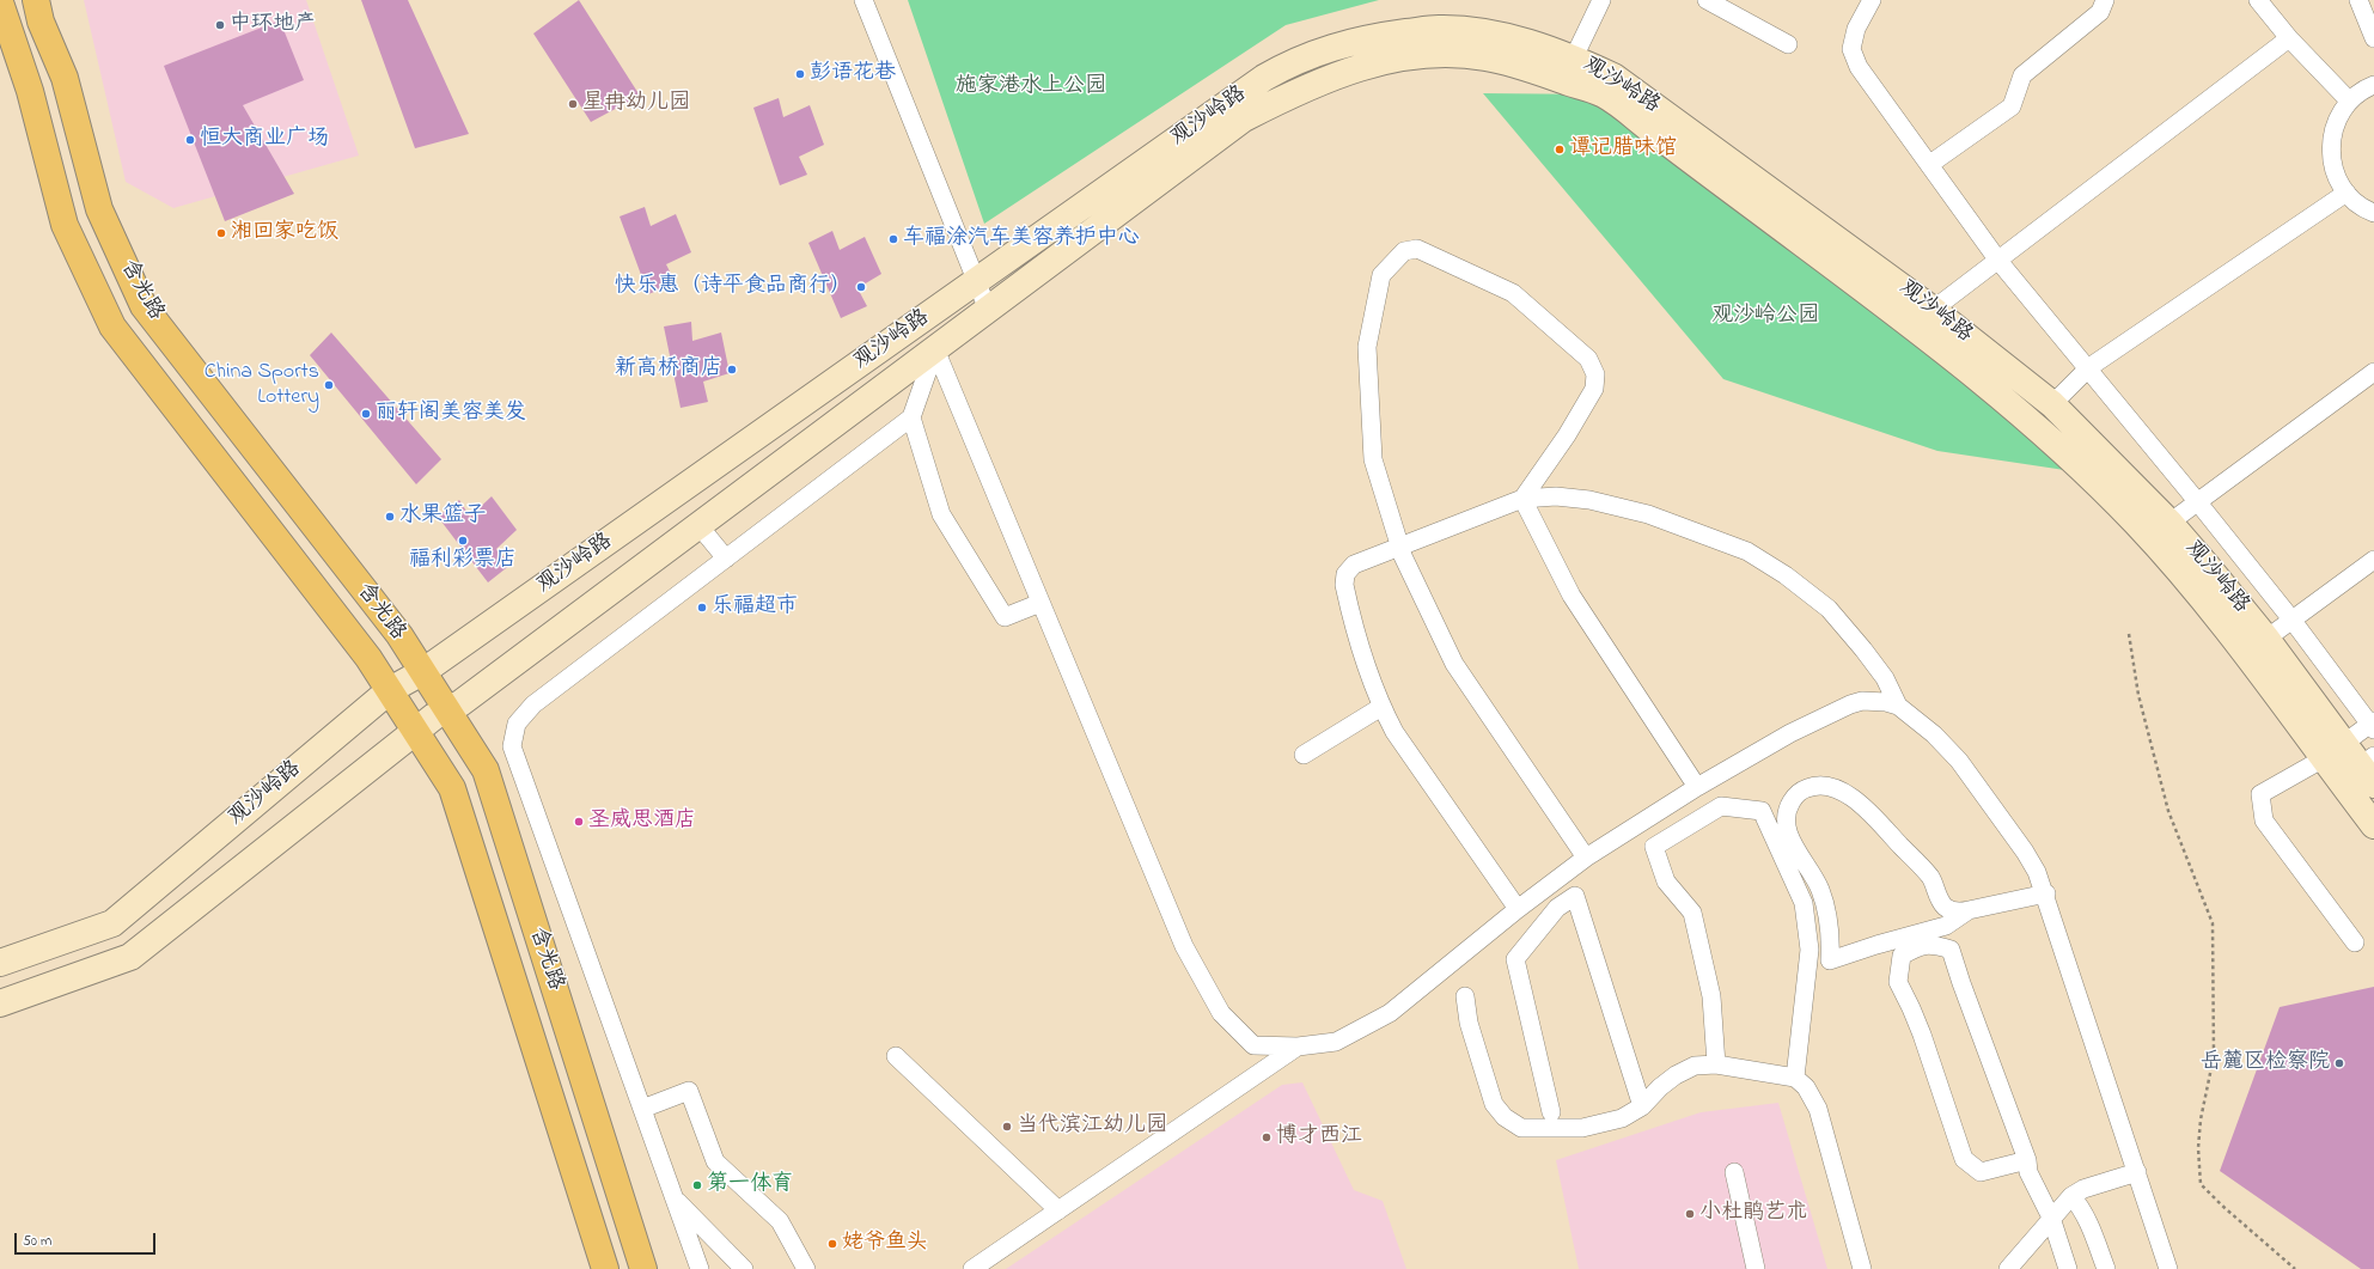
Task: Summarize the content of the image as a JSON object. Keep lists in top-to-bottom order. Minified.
{"streets":{"main road":["观沙岭路","含光路"]},"crossings":[["观沙岭路","含光路"]],"parks":["施家港水上公园","观沙岭公园"],"places":["中环地产","彭语花巷","星冉幼儿园","恒大商业广场","谭记腊味馆","湘回家吃饭","车福涂汽车美容养护中心","快乐惠（诗平食品商行）","新高桥商店","China Sports Lottery","丽轩阁美容美发","水果篮子","福利彩票店","乐福超市","圣威思酒店","岳麓区检察院","当代滨江幼儿园","博才西江","第一体育","小杜鹃艺术","姥爷鱼头"],"scale_bar":"50 m"}
